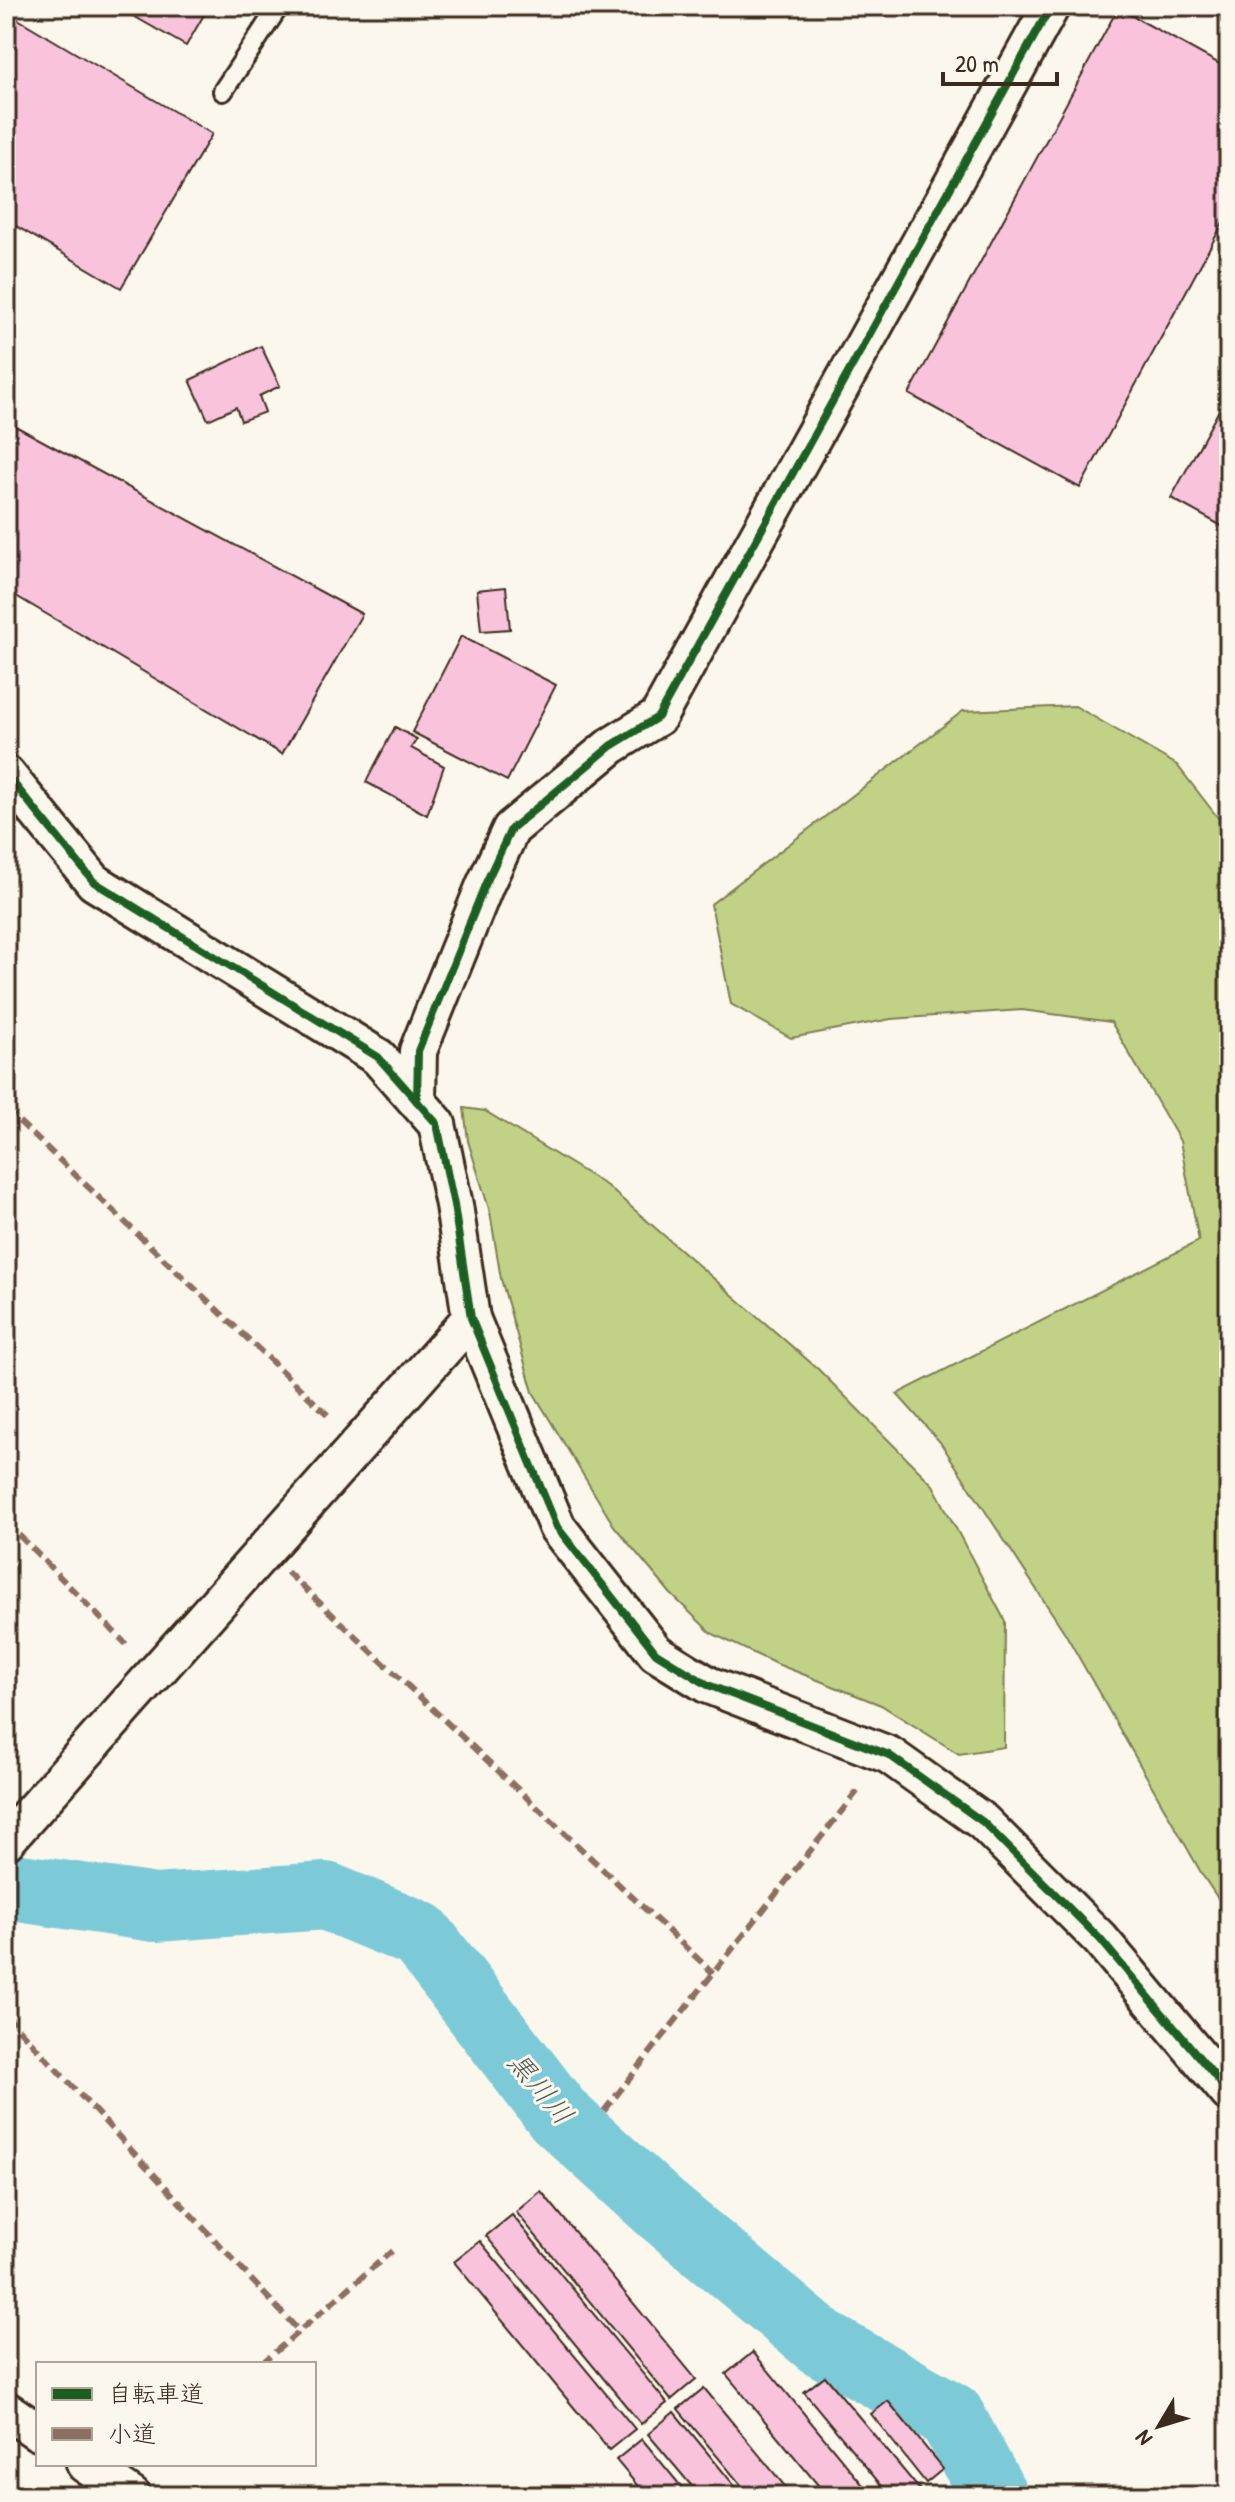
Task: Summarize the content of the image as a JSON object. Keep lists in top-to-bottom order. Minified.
{"water":["黒川川"],"legend":["自転車道","小道"],"scale_bar":"20 m","north":"bottom left"}
